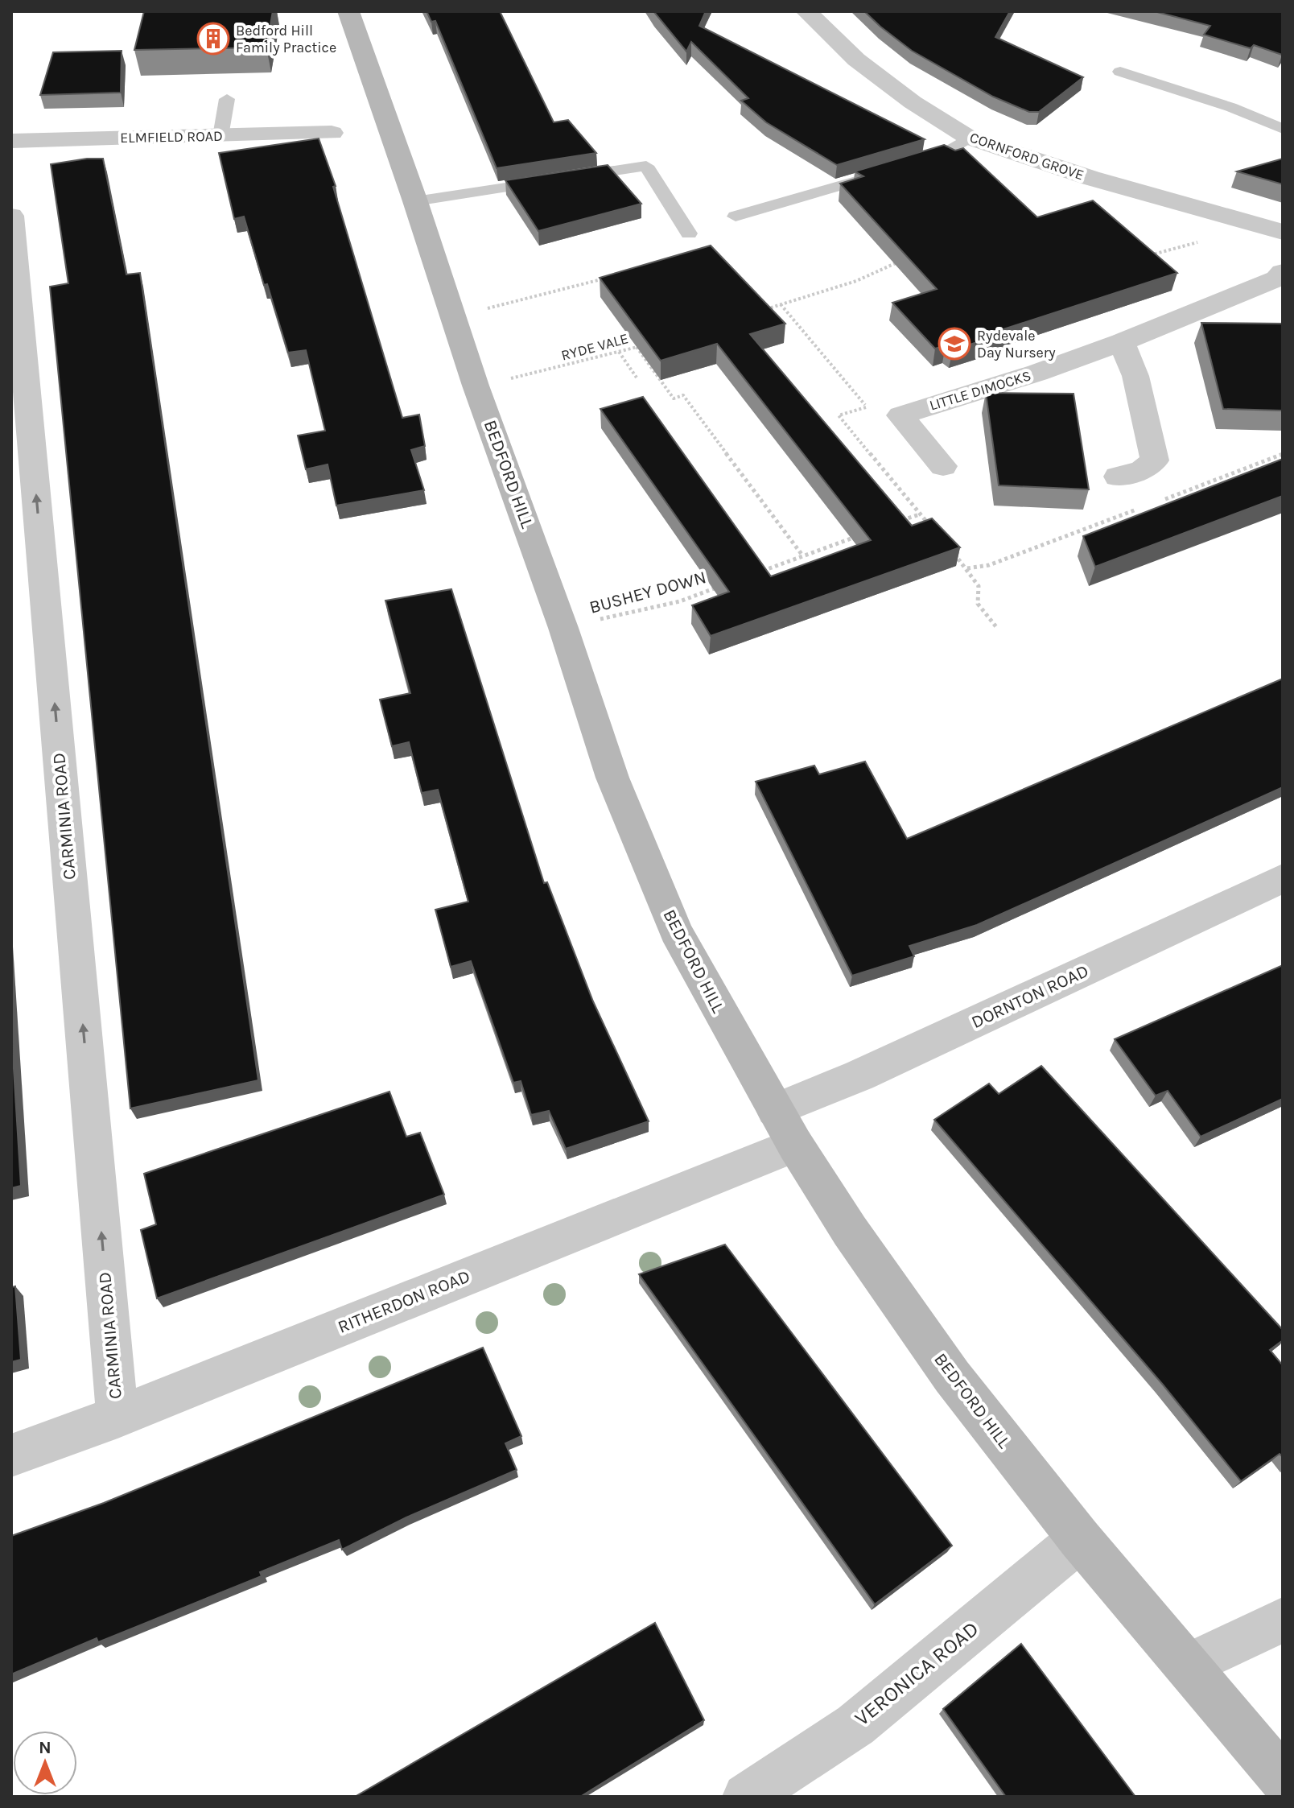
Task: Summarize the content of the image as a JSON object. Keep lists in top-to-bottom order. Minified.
{"streets":{"main road":["BEDFORD HILL"],"street":["ELMFIELD ROAD","CORNFORD GROVE","LITTLE DIMOCKS","CARMINIA ROAD","DORNTON ROAD","RITHERDON ROAD","VERONICA ROAD"],"path":["RYDE VALE","BUSHEY DOWN"]},"crossings":[["RYDE VALE","BEDFORD HILL"],["BEDFORD HILL","BUSHEY DOWN"],["BEDFORD HILL","DORNTON ROAD"],["BEDFORD HILL","RITHERDON ROAD"],["BEDFORD HILL","VERONICA ROAD"],["CARMINIA ROAD","RITHERDON ROAD"]],"one_way":["CARMINIA ROAD"],"places":{"building":["Bedford Hill Family Practice"],"school or university":["Rydevale Day Nursery"]},"north":"top"}
